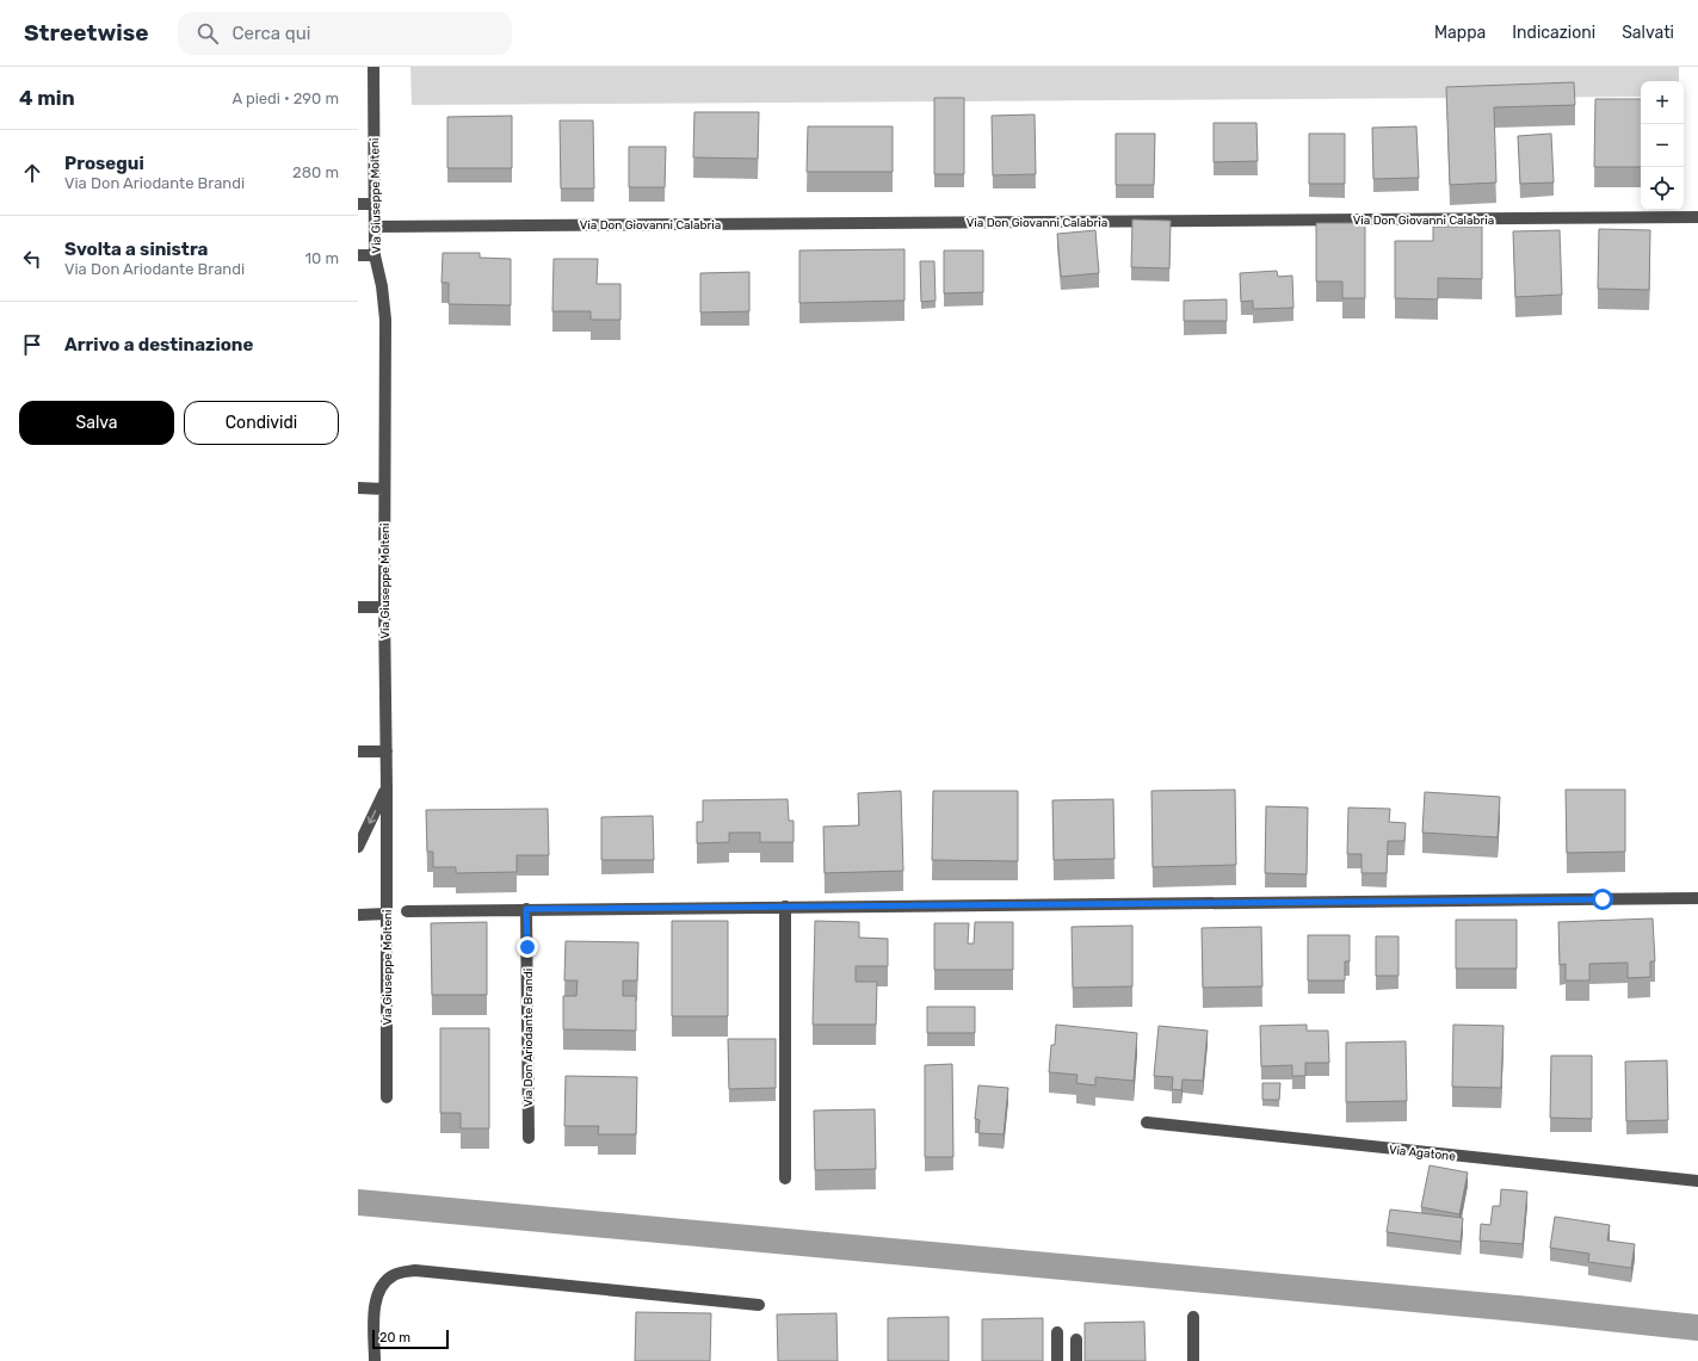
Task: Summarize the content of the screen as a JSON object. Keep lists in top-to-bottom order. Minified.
{"streets":{"street":["Via Giuseppe Molteni","Via Don Giovanni Calabria","Via Don Ariodante Brandi","Via Agatone"]},"crossings":[["Via Giuseppe Molteni","Via Don Giovanni Calabria"]],"scale_bar":"20 m","page":{"header":"Streetwise","search":"Cerca qui","nav":["Mappa","Indicazioni","Salvati"],"heading":["4 min","A piedi · 290 m"],"map_buttons":["+","−"],"list":[["Prosegui","Via Don Ariodante Brandi","280 m"],["Svolta a sinistra","Via Don Ariodante Brandi","10 m"],"Arrivo a destinazione"],"buttons":["Salva","Condividi"],"scale":"20 m"}}
